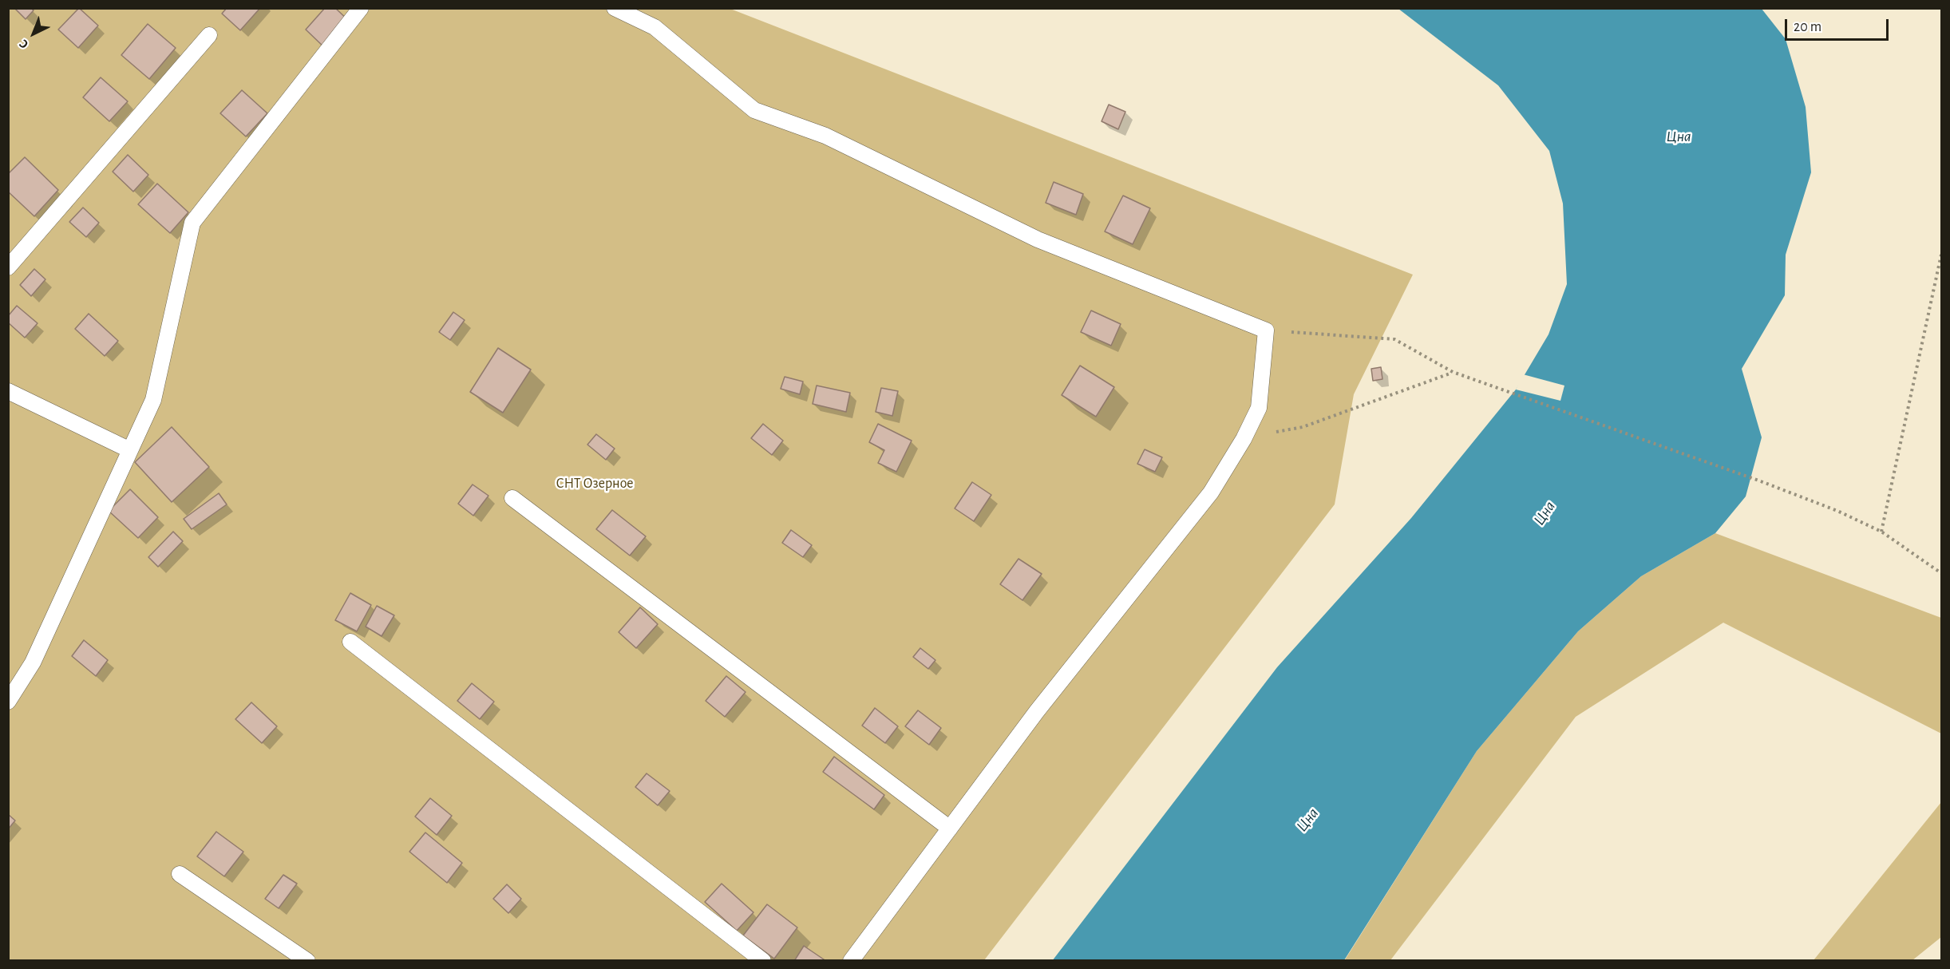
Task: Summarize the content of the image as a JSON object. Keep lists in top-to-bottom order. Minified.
{"water":["Цна"],"parks":["СНТ Озерное"],"scale_bar":"20 m","north":"bottom left"}
